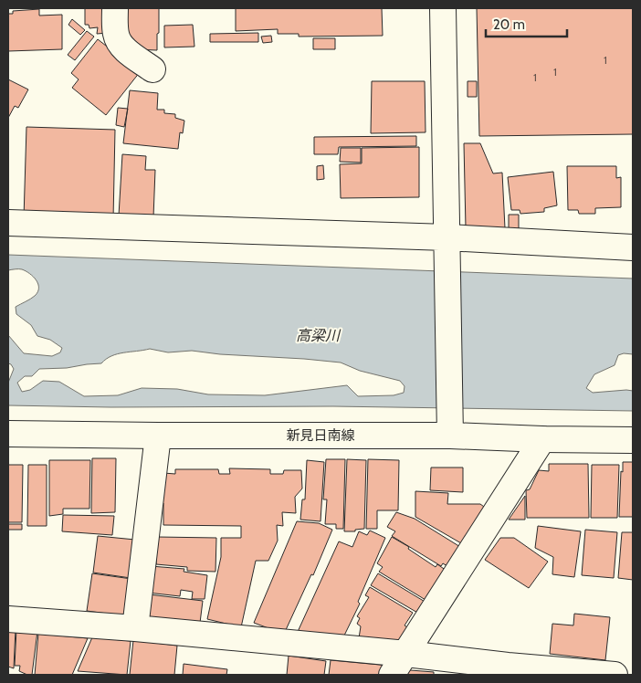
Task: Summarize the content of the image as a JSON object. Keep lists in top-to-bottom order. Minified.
{"streets":{"street":["新見日南線"]},"water":["高梁川"],"house_numbers":["1","1","1"],"scale_bar":"20 m"}
